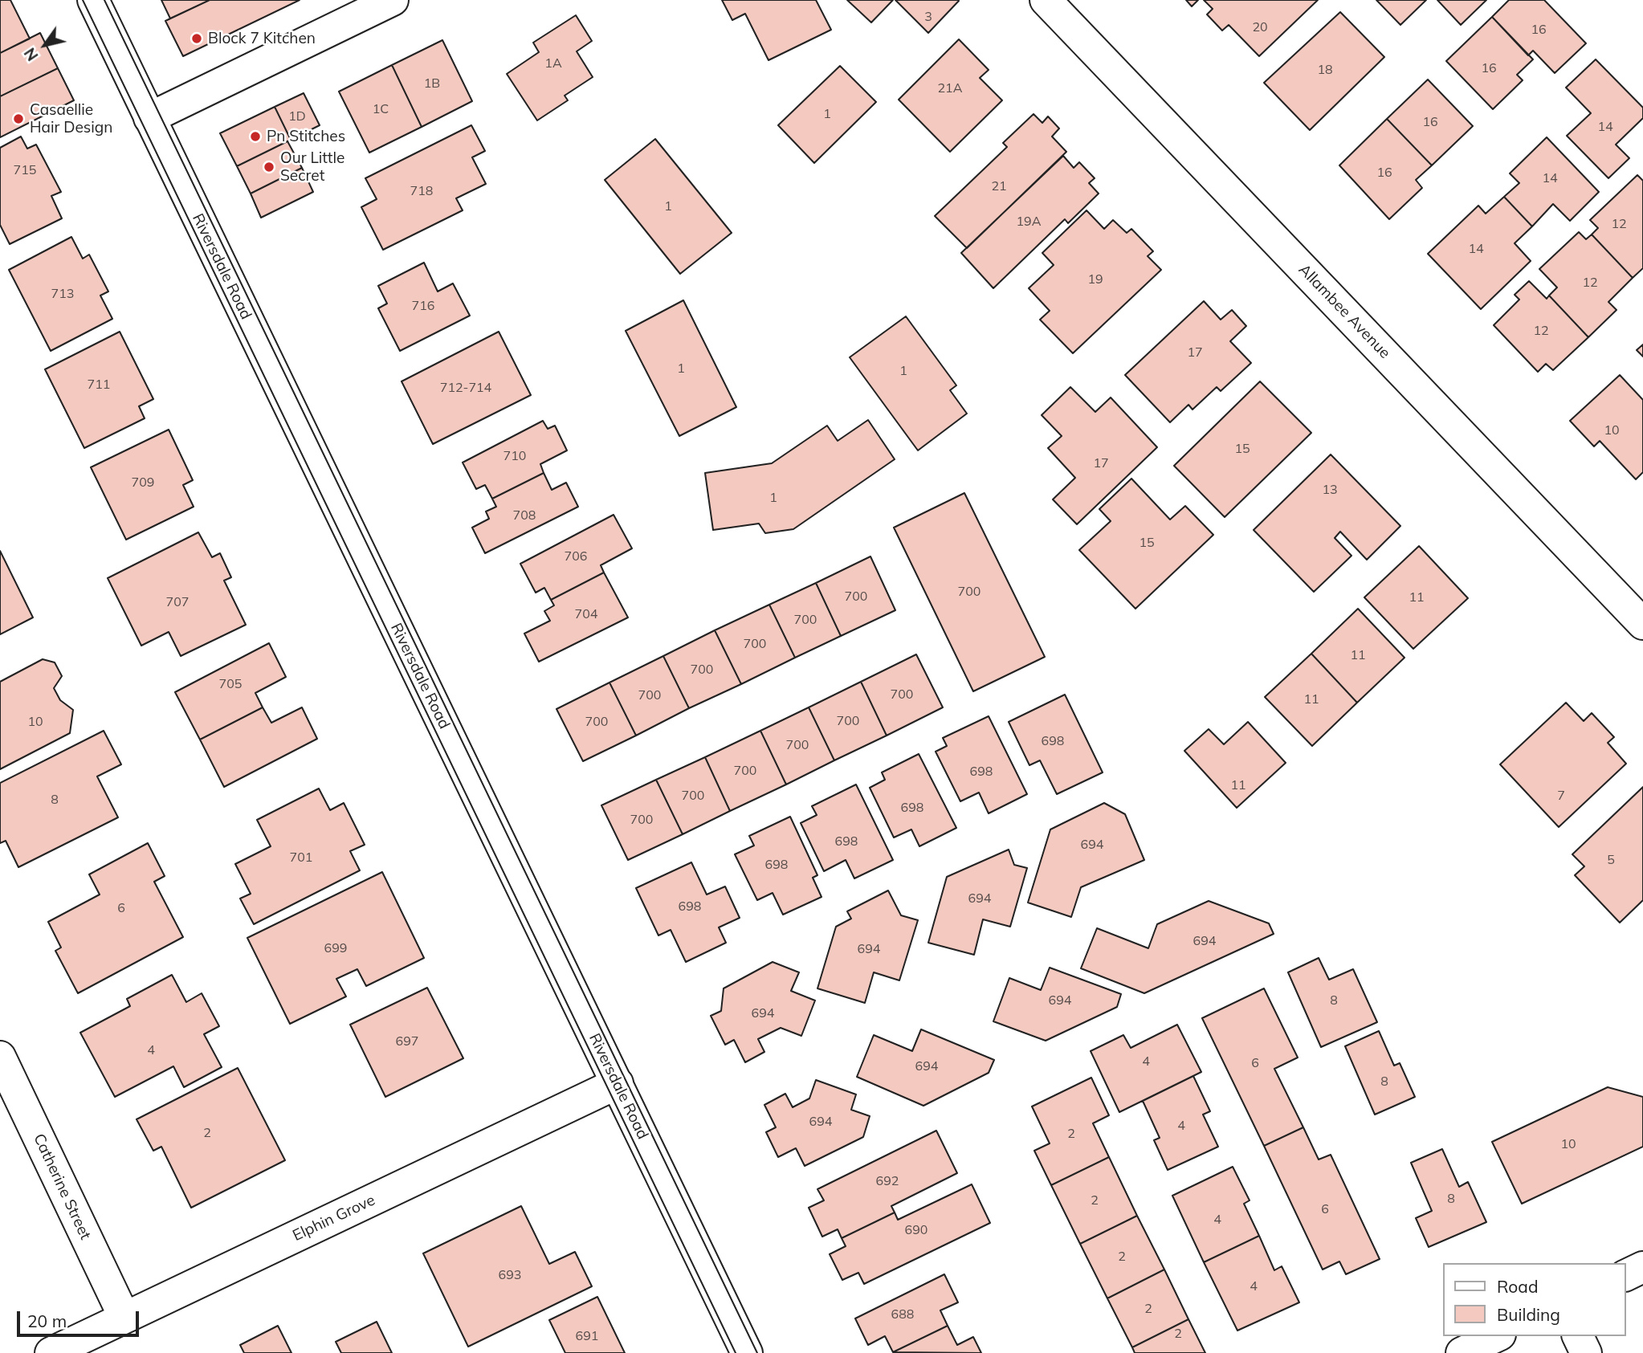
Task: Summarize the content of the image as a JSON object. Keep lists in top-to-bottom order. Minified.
{"streets":{"street":["Riversdale Road","Allambee Avenue","Catherine Street","Elphin Grove"]},"crossings":[["Riversdale Road","Elphin Grove"],["Catherine Street","Elphin Grove"]],"places":["Block 7 Kitchen","Casaellie Hair Design","Pn Stitches","Our Little Secret"],"house_numbers":["3","20","16","1A","16","18","1B","21A","1C","1","1D","16","14","715","16","14","21","718","1","19A","12","14","19","12","713","716","12","17","1","1","711","712-714","10","15","710","17","709","13","1","708","15","706","700","700","11","707","704","700","700","11","700","705","700","700","11","700","10","700","698","700","700","698","11","700","7","8","698","700","698","694","701","5","698","694","698","6","694","699","694","694","8","694","697","4","4","6","694","8","694","4","2","2","10","692","8","2","6","4","690","2","693","4","2","688","2","691"],"legend":["Road","Building"],"scale_bar":"20 m","north":"bottom left"}
